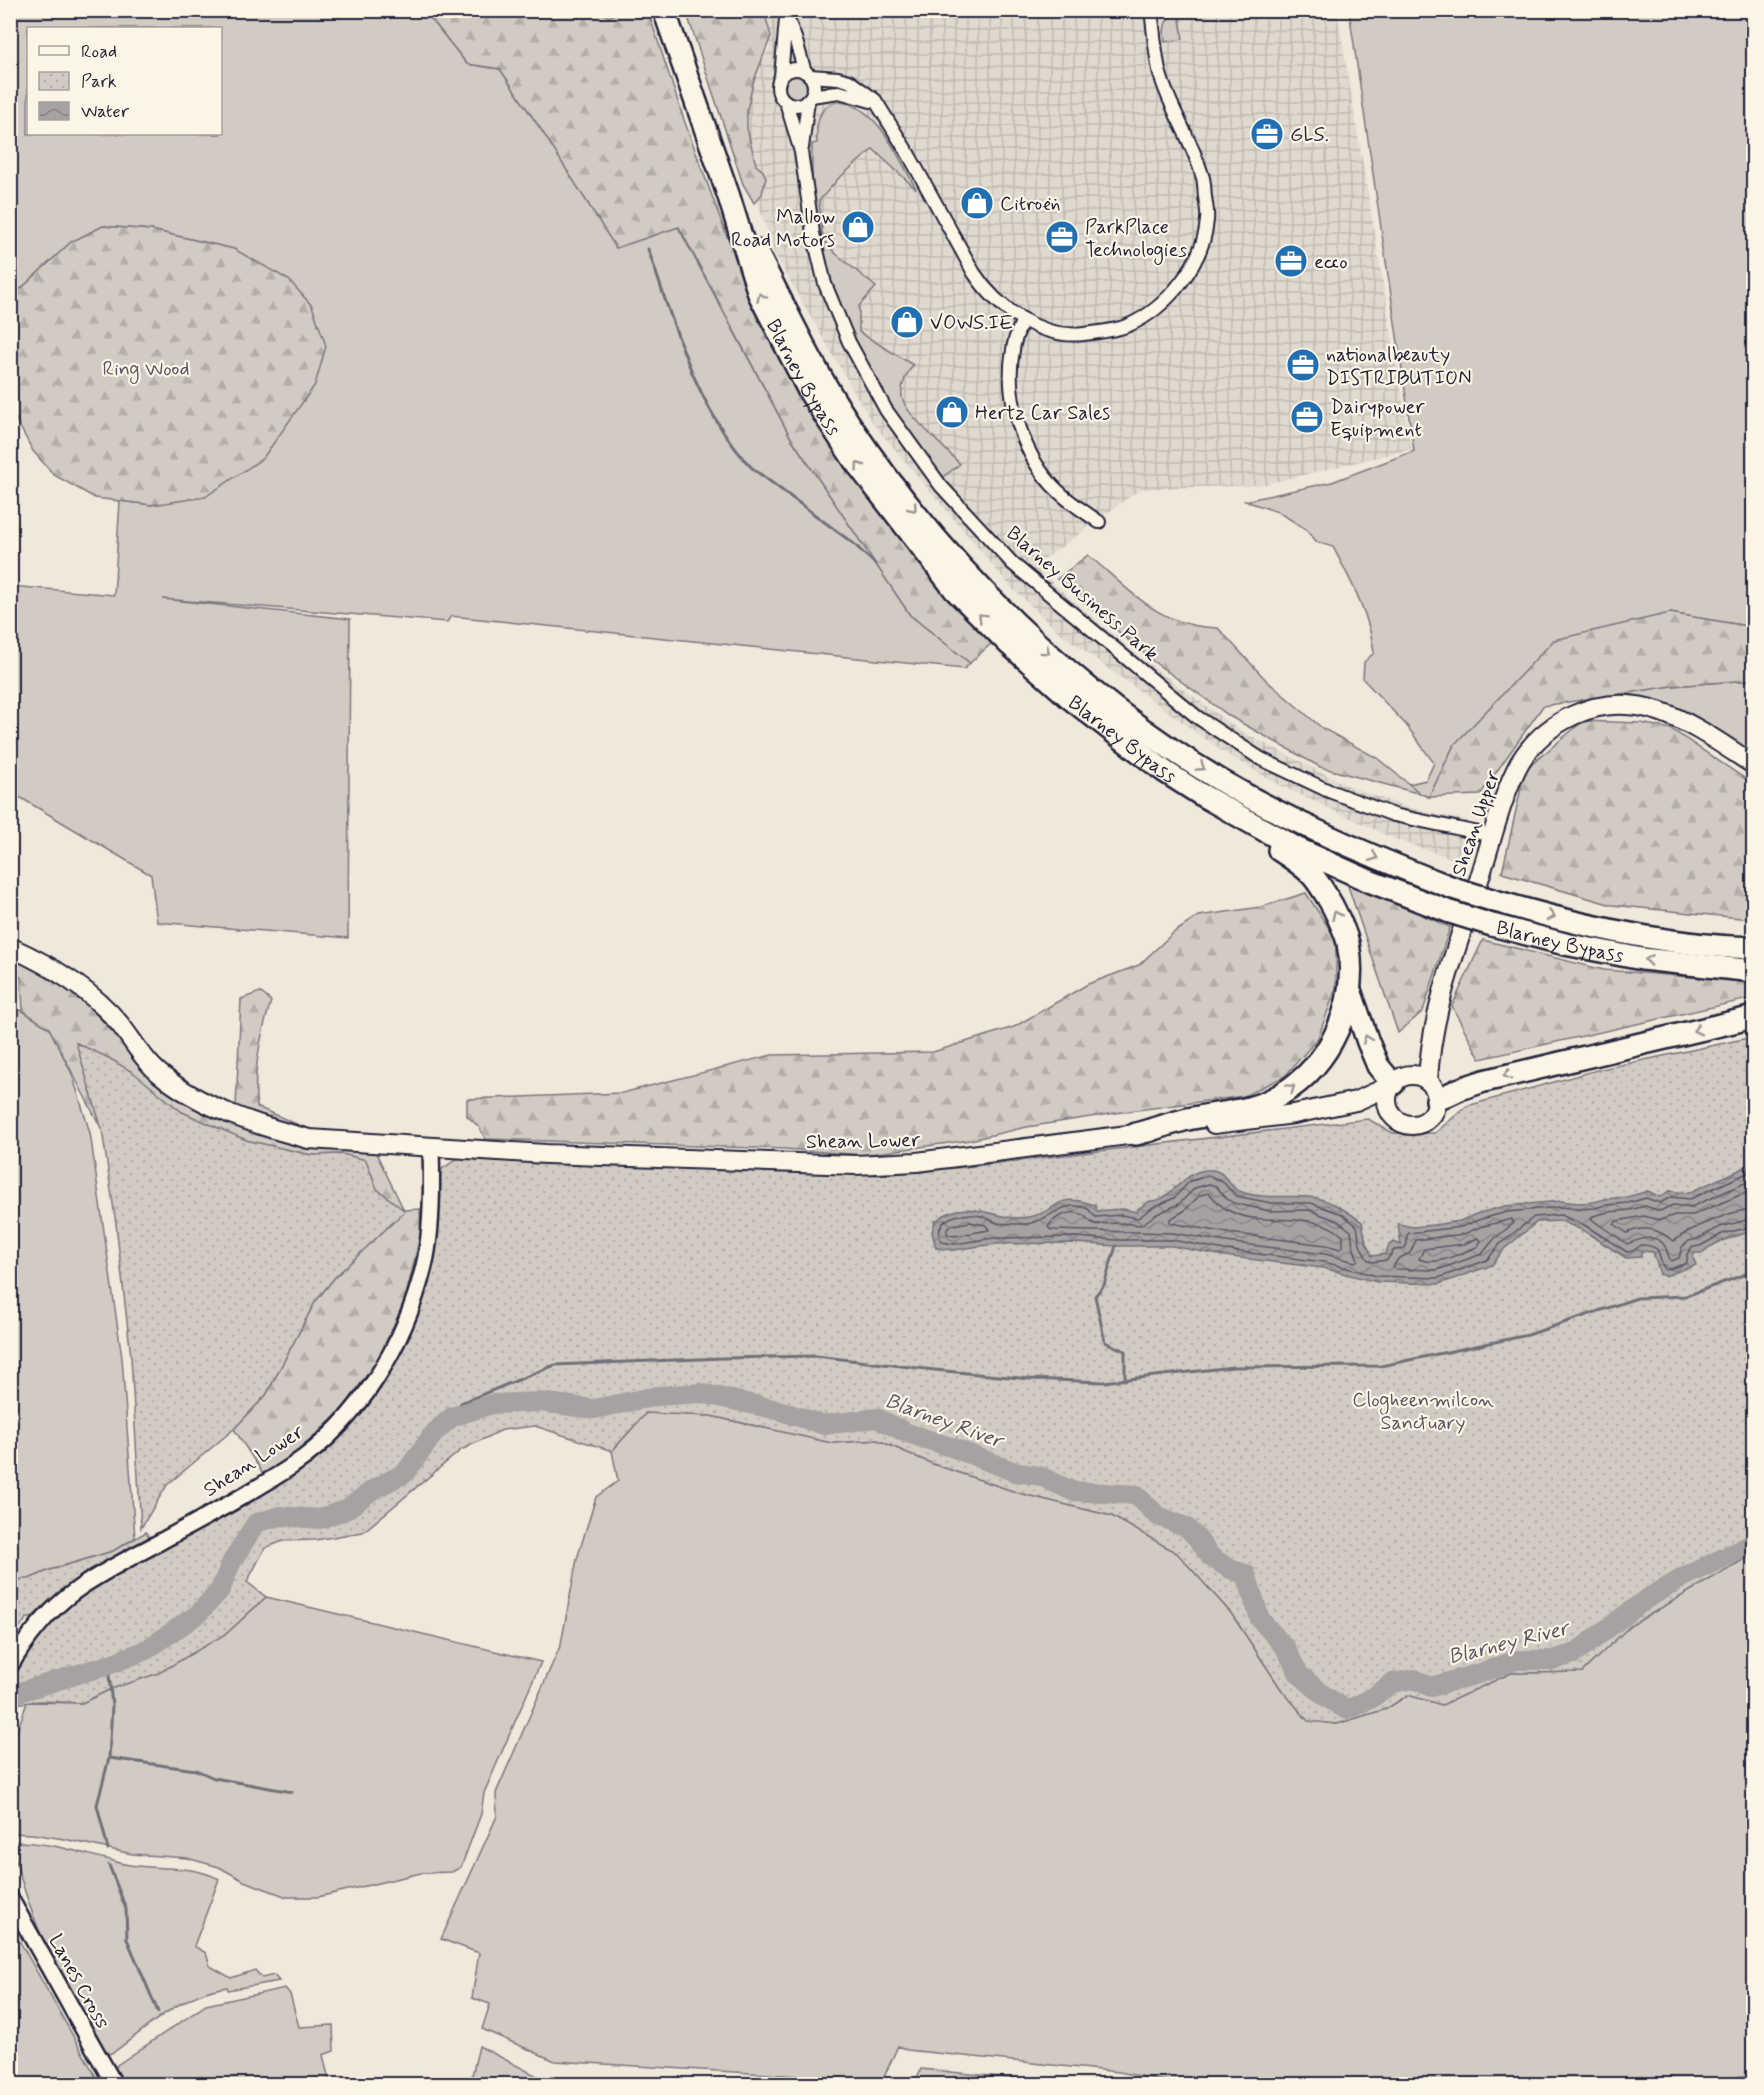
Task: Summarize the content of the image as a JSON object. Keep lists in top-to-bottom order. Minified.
{"streets":{"highway":["Blarney Bypass"],"main road":["Shean Upper","Shean Lower"],"street":["Blarney Business Park","Lanes Cross"]},"crossings":[["Blarney Business Park","Shean Upper"],["Shean Upper","Shean Lower"]],"water":["Blarney River"],"parks":["Ring Wood","Clogheenmilcon Sanctuary"],"places":{"office":["GLS.","ParkPlace Technologies","ecco","nationalbeauty DISTRIBUTION","Dairypower Equipment"],"shop":["Citroën","Mallow Road Motors","VOWS.IE","Hertz Car Sales"]},"legend":["Road","Park","Water"]}
